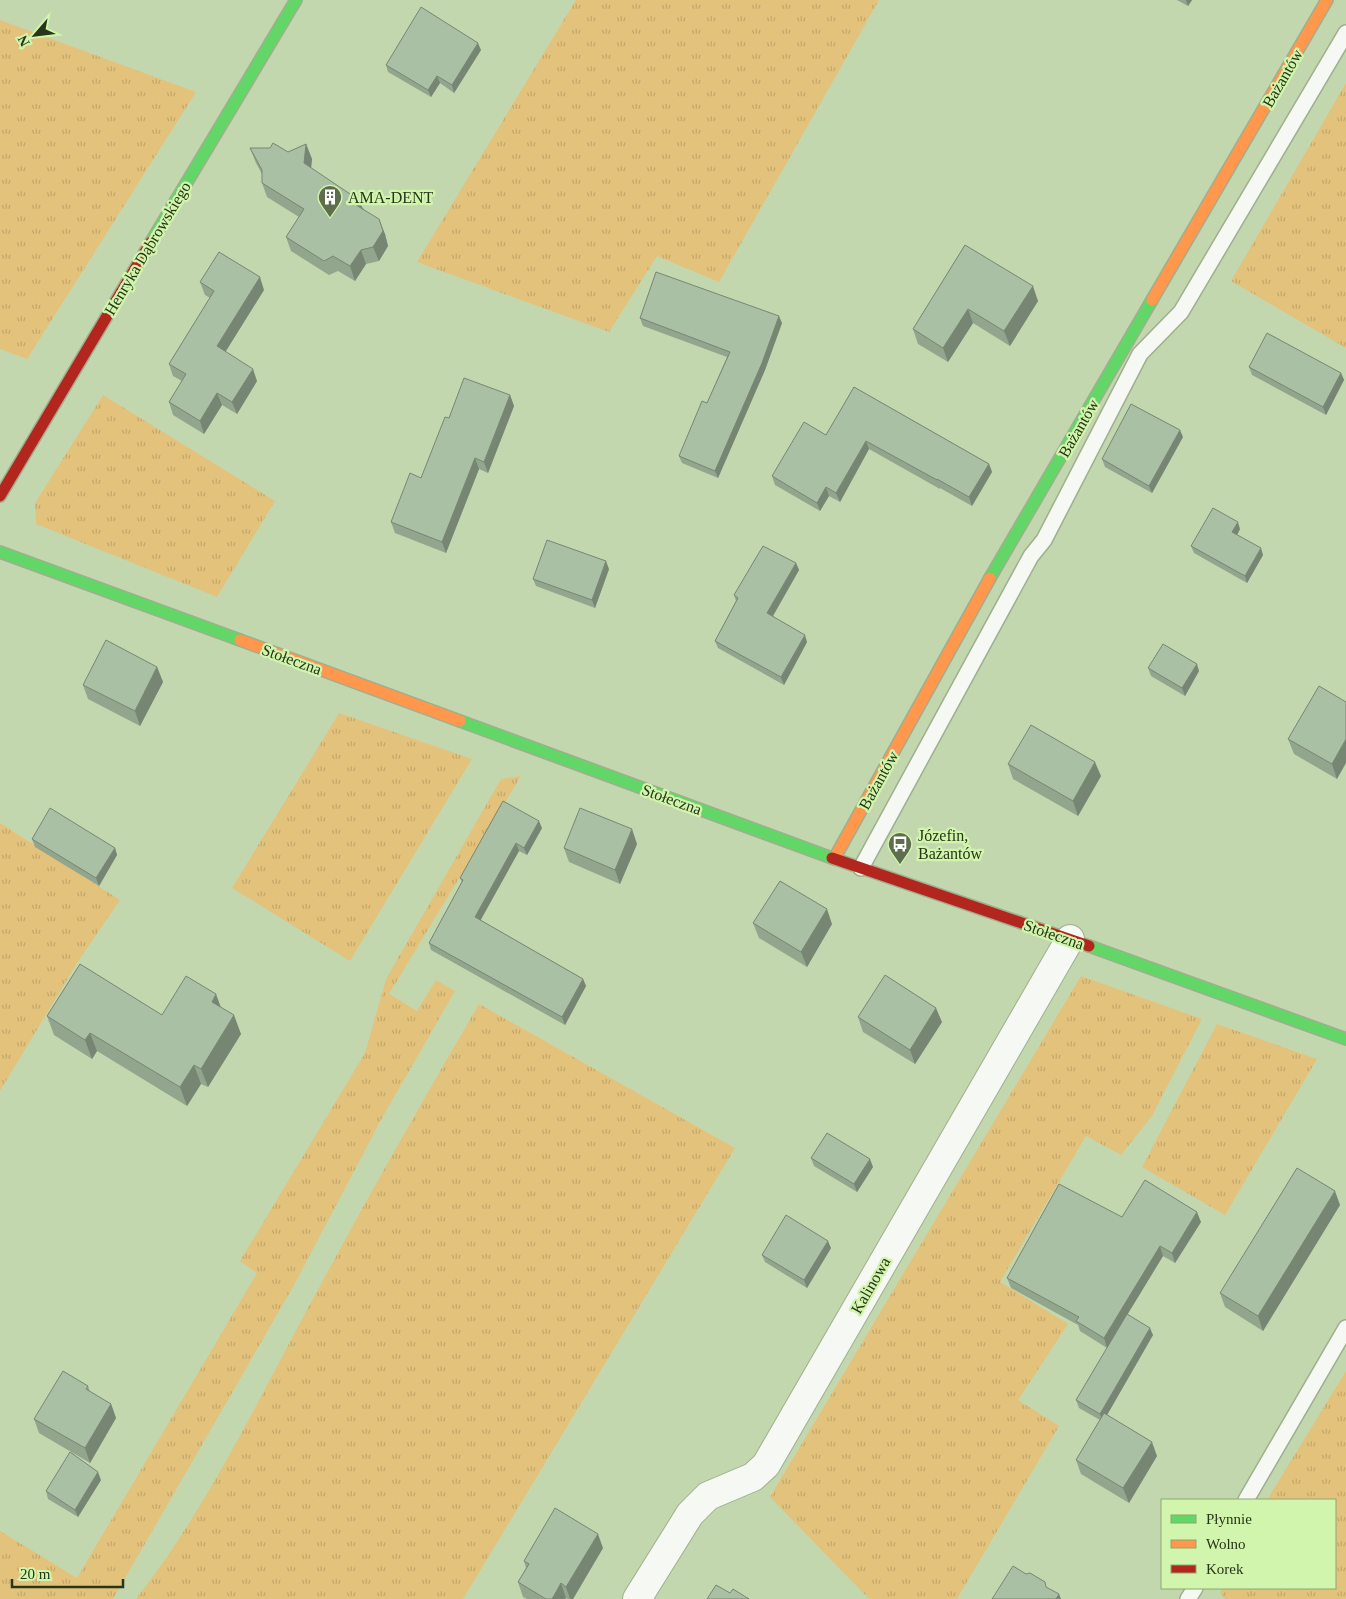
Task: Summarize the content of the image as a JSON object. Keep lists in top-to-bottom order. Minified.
{"streets":{"street":["Bażantów","Henryka Dąbrowskiego","Stołeczna","Kalinowa"]},"crossings":[["Bażantów","Stołeczna"],["Stołeczna","Kalinowa"]],"places":{"building":["AMA-DENT"],"bus stop":["Józefin, Bażantów"]},"legend":["Płynnie","Wolno","Korek"],"scale_bar":"20 m","north":"bottom left"}
